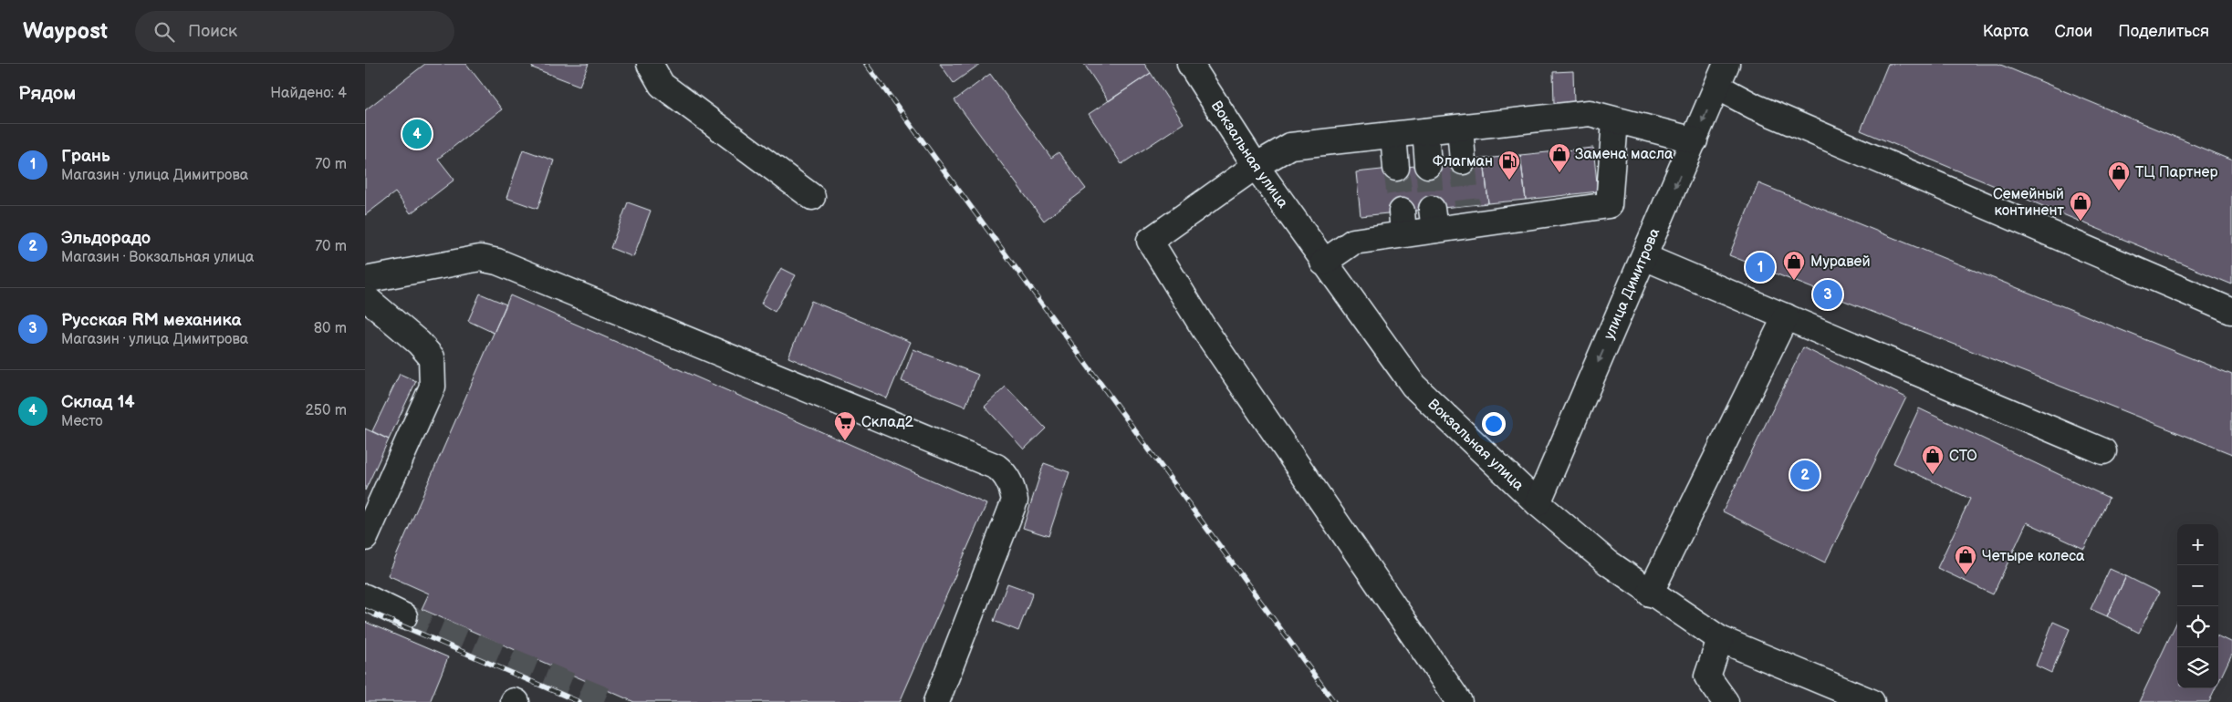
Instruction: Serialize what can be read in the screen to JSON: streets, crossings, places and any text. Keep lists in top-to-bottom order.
{
  "streets": {
    "street": ["Вокзальная улица", "улица Димитрова"]
  },
  "crossings": [
    ["Вокзальная улица", "улица Димитрова"]
  ],
  "places": {
    "shop": [
      "Замена масла",
      "ТЦ Партнер",
      "Семейный континент",
      "Муравей",
      "СТО",
      "Четыре колеса"
    ],
    "fuel station": ["Флагман"],
    "supermarket": ["Склад2"]
  },
  "page": {
    "header": "Waypost",
    "search": "Поиск",
    "nav": ["Карта", "Слои", "Поделиться"],
    "heading": ["Рядом", "Найдено: 4"],
    "pins": [
      "4",
      "1",
      "3",
      "2"
    ],
    "list": [
      {
        "mark": "1",
        "name": "Грань",
        "note": "Магазин · улица Димитрова",
        "value": "70 m"
      },
      {
        "mark": "2",
        "name": "Эльдорадо",
        "note": "Магазин · Вокзальная улица",
        "value": "70 m"
      },
      {
        "mark": "3",
        "name": "Русская RM механика",
        "note": "Магазин · улица Димитрова",
        "value": "80 m"
      },
      {
        "mark": "4",
        "name": "Склад 14",
        "note": "Место",
        "value": "250 m"
      }
    ],
    "map_buttons": ["+", "−"]
  }
}
